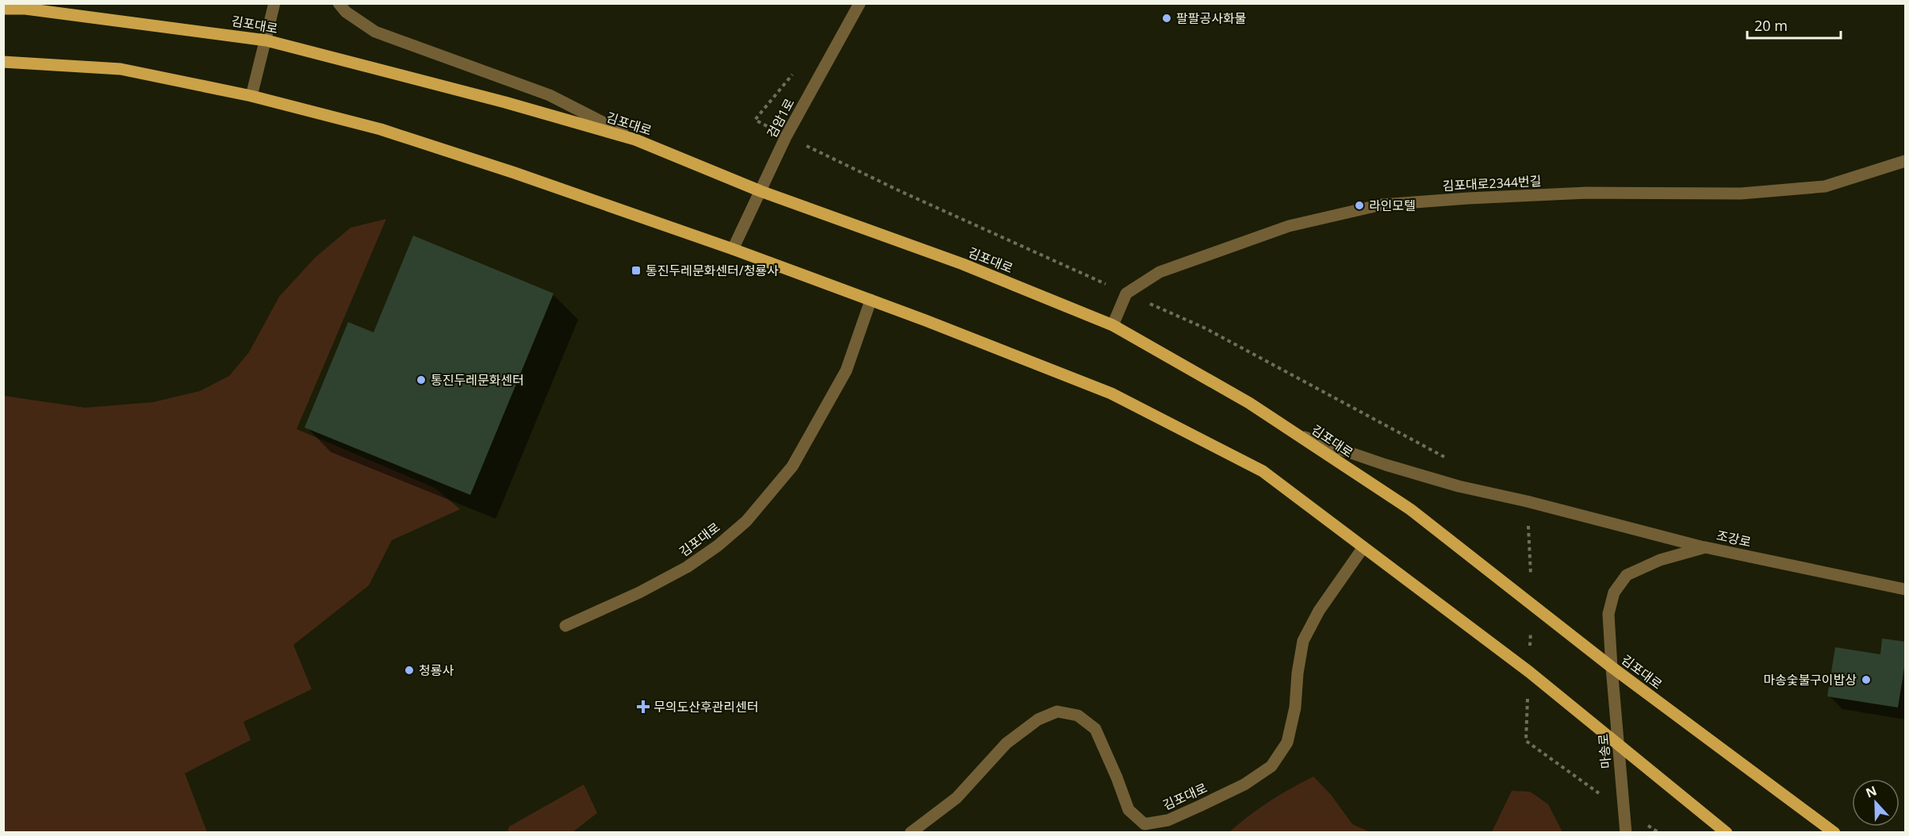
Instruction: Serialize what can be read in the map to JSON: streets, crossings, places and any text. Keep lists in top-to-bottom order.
{
  "streets": {
    "main road": ["김포대로"],
    "street": [
      "검암1로",
      "김포대로2344번길",
      "조강로",
      "마송로"
    ]
  },
  "crossings": [
    ["김포대로", "검암1로"],
    ["김포대로", "김포대로2344번길"],
    ["김포대로", "조강로"],
    ["김포대로", "마송로"],
    ["조강로", "마송로"]
  ],
  "places": {
    "other": [
      "팔팔공사화물",
      "라인모텔",
      "통진두레문화센터",
      "청룡사",
      "마송숯불구이밥상"
    ],
    "transit": ["통진두레문화센터/청룡사"],
    "health": ["무의도산후관리센터"]
  },
  "scale_bar": "20 m",
  "north": "top"
}
